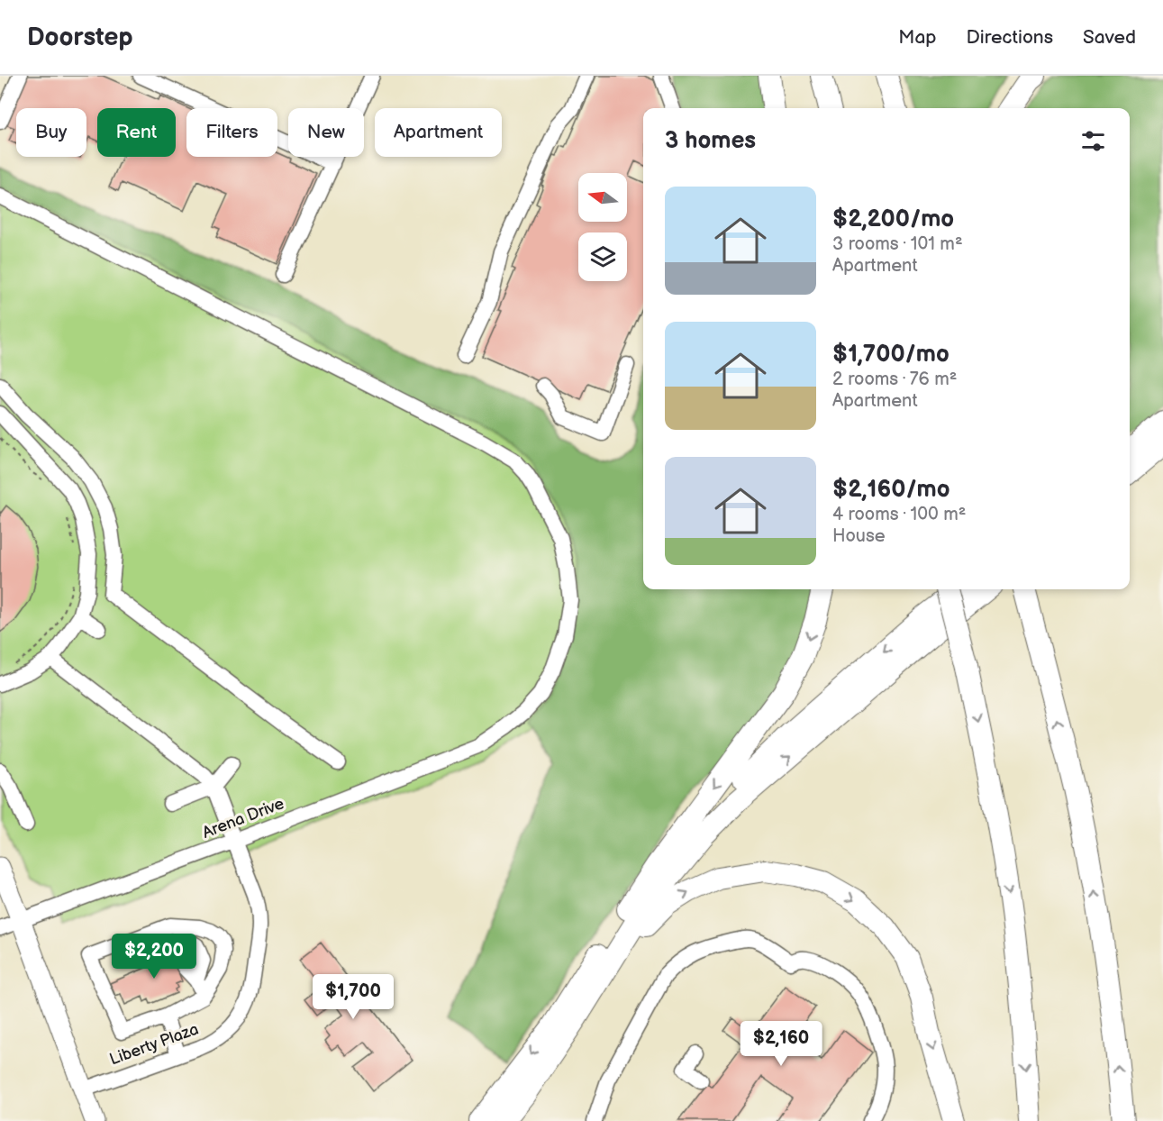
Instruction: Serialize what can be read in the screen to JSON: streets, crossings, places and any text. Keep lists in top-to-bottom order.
{
  "streets": {
    "lane": ["Arena Drive", "Liberty Plaza"]
  },
  "crossings": [
    ["Arena Drive", "Liberty Plaza"]
  ],
  "north": "left",
  "page": {
    "header": "Doorstep",
    "nav": ["Map", "Directions", "Saved"],
    "chip": [
      "Buy",
      "Rent",
      "Filters",
      "New",
      "Apartment"
    ],
    "heading": "3 homes",
    "list": [
      {
        "name": "$2,200/mo",
        "note": "3 rooms · 101 m² · Apartment"
      },
      {
        "name": "$1,700/mo",
        "note": "2 rooms · 76 m² · Apartment"
      },
      {
        "name": "$2,160/mo",
        "note": "4 rooms · 100 m² · House"
      }
    ],
    "price": ["$2,200", "$1,700", "$2,160"]
  }
}
